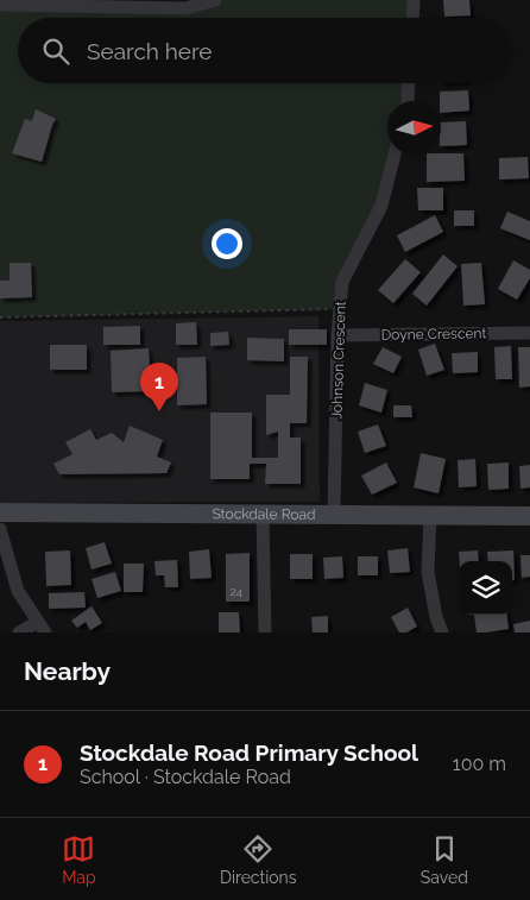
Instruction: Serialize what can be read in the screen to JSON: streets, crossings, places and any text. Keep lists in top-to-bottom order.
{
  "streets": {
    "street": ["Doyne Crescent", "Johnson Crescent", "Stockdale Road"]
  },
  "crossings": [
    ["Doyne Crescent", "Johnson Crescent"],
    ["Johnson Crescent", "Stockdale Road"]
  ],
  "house_numbers": ["24"],
  "north": "right",
  "page": {
    "search": "Search here",
    "pins": "1",
    "heading": "Nearby",
    "list": [
      {
        "mark": "1",
        "name": "Stockdale Road Primary School",
        "note": "School · Stockdale Road",
        "value": "100 m"
      }
    ],
    "nav": ["Map", "Directions", "Saved"]
  }
}
